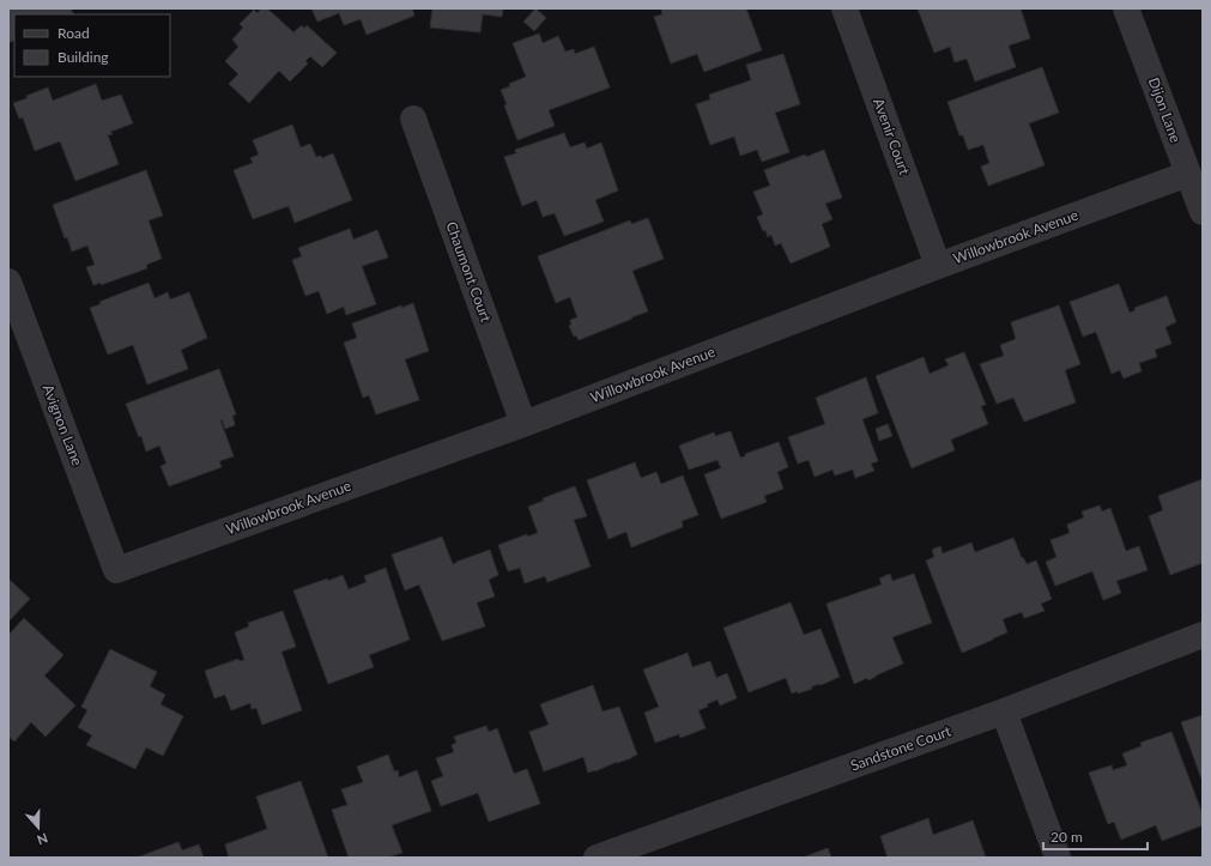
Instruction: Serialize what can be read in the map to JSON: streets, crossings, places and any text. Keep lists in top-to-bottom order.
{
  "streets": {
    "street": [
      "Dijon Lane",
      "Avenir Court",
      "Willowbrook Avenue",
      "Chaumont Court",
      "Avignon Lane",
      "Sandstone Court"
    ]
  },
  "crossings": [
    ["Dijon Lane", "Willowbrook Avenue"],
    ["Avenir Court", "Willowbrook Avenue"],
    ["Willowbrook Avenue", "Chaumont Court"],
    ["Willowbrook Avenue", "Avignon Lane"]
  ],
  "legend": ["Road", "Building"],
  "scale_bar": "20 m",
  "north": "bottom"
}
